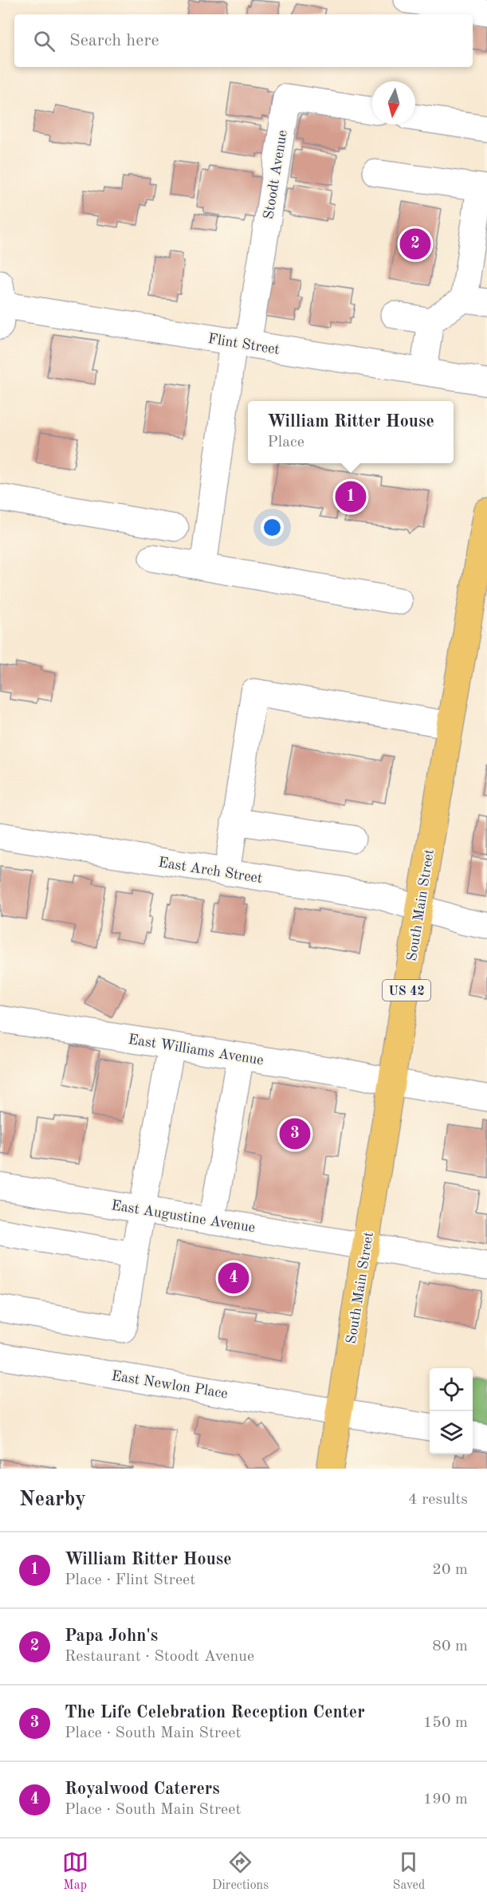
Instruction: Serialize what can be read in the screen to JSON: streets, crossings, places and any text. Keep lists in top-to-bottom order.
{
  "streets": {
    "highway": ["South Main Street", "US 42"],
    "street": [
      "Stoodt Avenue",
      "Flint Street",
      "East Arch Street",
      "East Williams Avenue",
      "East Augustine Avenue",
      "East Newlon Place"
    ]
  },
  "crossings": [
    ["Stoodt Avenue", "Flint Street"],
    ["East Arch Street", "South Main Street"],
    ["South Main Street", "East Williams Avenue"],
    ["South Main Street", "East Augustine Avenue"],
    ["South Main Street", "East Newlon Place"]
  ],
  "north": "bottom",
  "page": {
    "search": "Search here",
    "pins": [
      "2",
      "1",
      "3",
      "4"
    ],
    "popup": ["William Ritter House", "Place"],
    "heading": ["Nearby", "4 results"],
    "list": [
      {
        "mark": "1",
        "name": "William Ritter House",
        "note": "Place · Flint Street",
        "value": "20 m"
      },
      {
        "mark": "2",
        "name": "Papa John's",
        "note": "Restaurant · Stoodt Avenue",
        "value": "80 m"
      },
      {
        "mark": "3",
        "name": "The Life Celebration Reception Center",
        "note": "Place · South Main Street",
        "value": "150 m"
      },
      {
        "mark": "4",
        "name": "Royalwood Caterers",
        "note": "Place · South Main Street",
        "value": "190 m"
      }
    ],
    "nav": ["Map", "Directions", "Saved"]
  }
}
